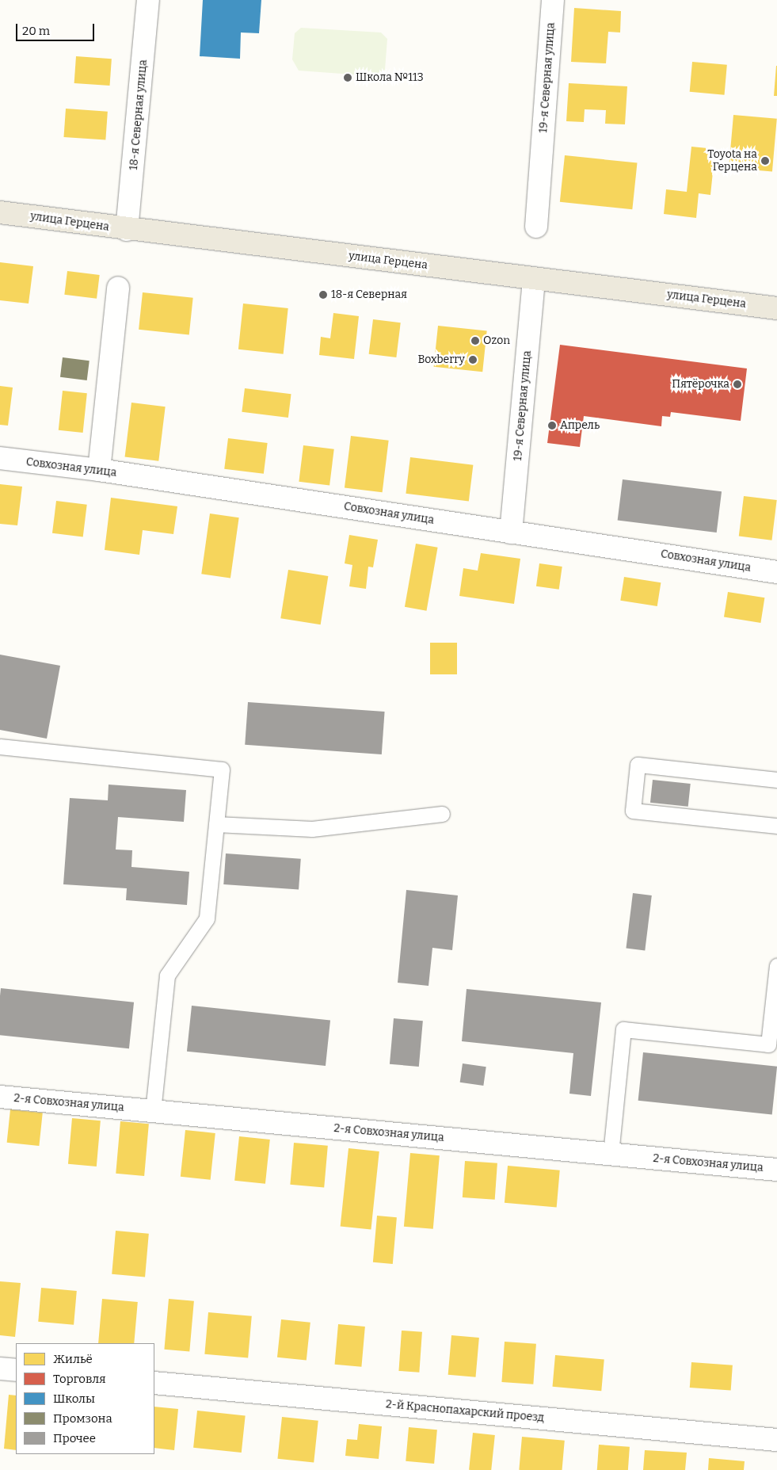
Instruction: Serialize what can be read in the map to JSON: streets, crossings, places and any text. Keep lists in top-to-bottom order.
{
  "streets": {
    "main road": ["улица Герцена"],
    "street": [
      "19-я Северная улица",
      "18-я Северная улица",
      "Совхозная улица",
      "2-я Совхозная улица",
      "2-й Краснопахарский проезд"
    ]
  },
  "crossings": [
    ["19-я Северная улица", "улица Герцена"],
    ["19-я Северная улица", "Совхозная улица"],
    ["18-я Северная улица", "улица Герцена"]
  ],
  "places": [
    "Школа №113",
    "Toyota на Герцена",
    "18-я Северная",
    "Ozon",
    "Boxberry",
    "Пятёрочка",
    "Апрель"
  ],
  "legend": [
    "Жильё",
    "Торговля",
    "Школы",
    "Промзона",
    "Прочее"
  ],
  "scale_bar": "20 m"
}
